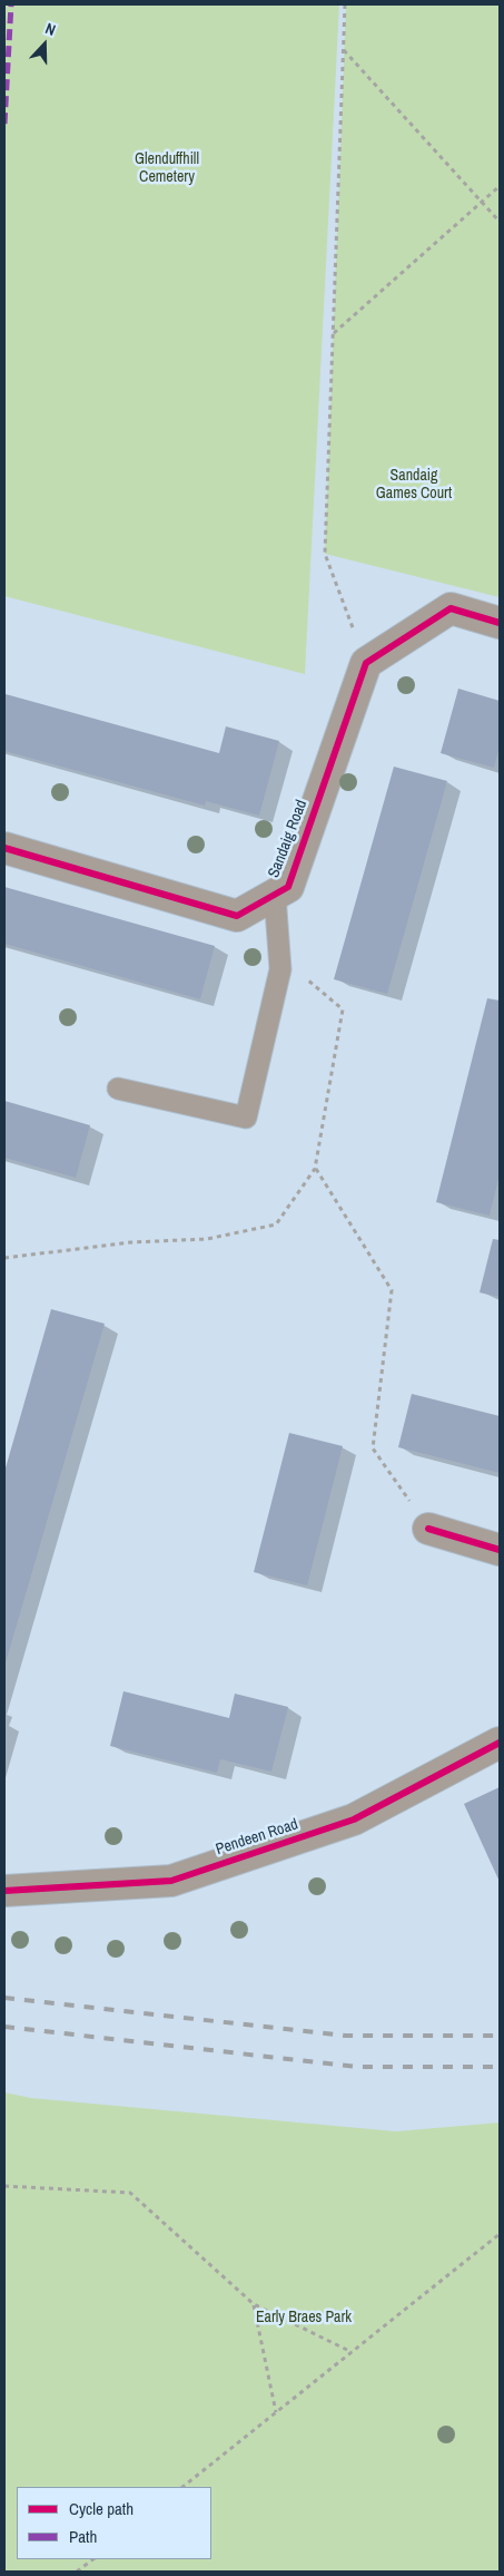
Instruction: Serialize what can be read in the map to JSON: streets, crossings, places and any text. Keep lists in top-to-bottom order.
{
  "streets": {
    "street": ["Sandaig Road", "Pendeen Road"]
  },
  "parks": ["Glenduffhill Cemetery", "Sandaig Games Court", "Early Braes Park"],
  "legend": ["Cycle path", "Path"],
  "north": "top"
}
